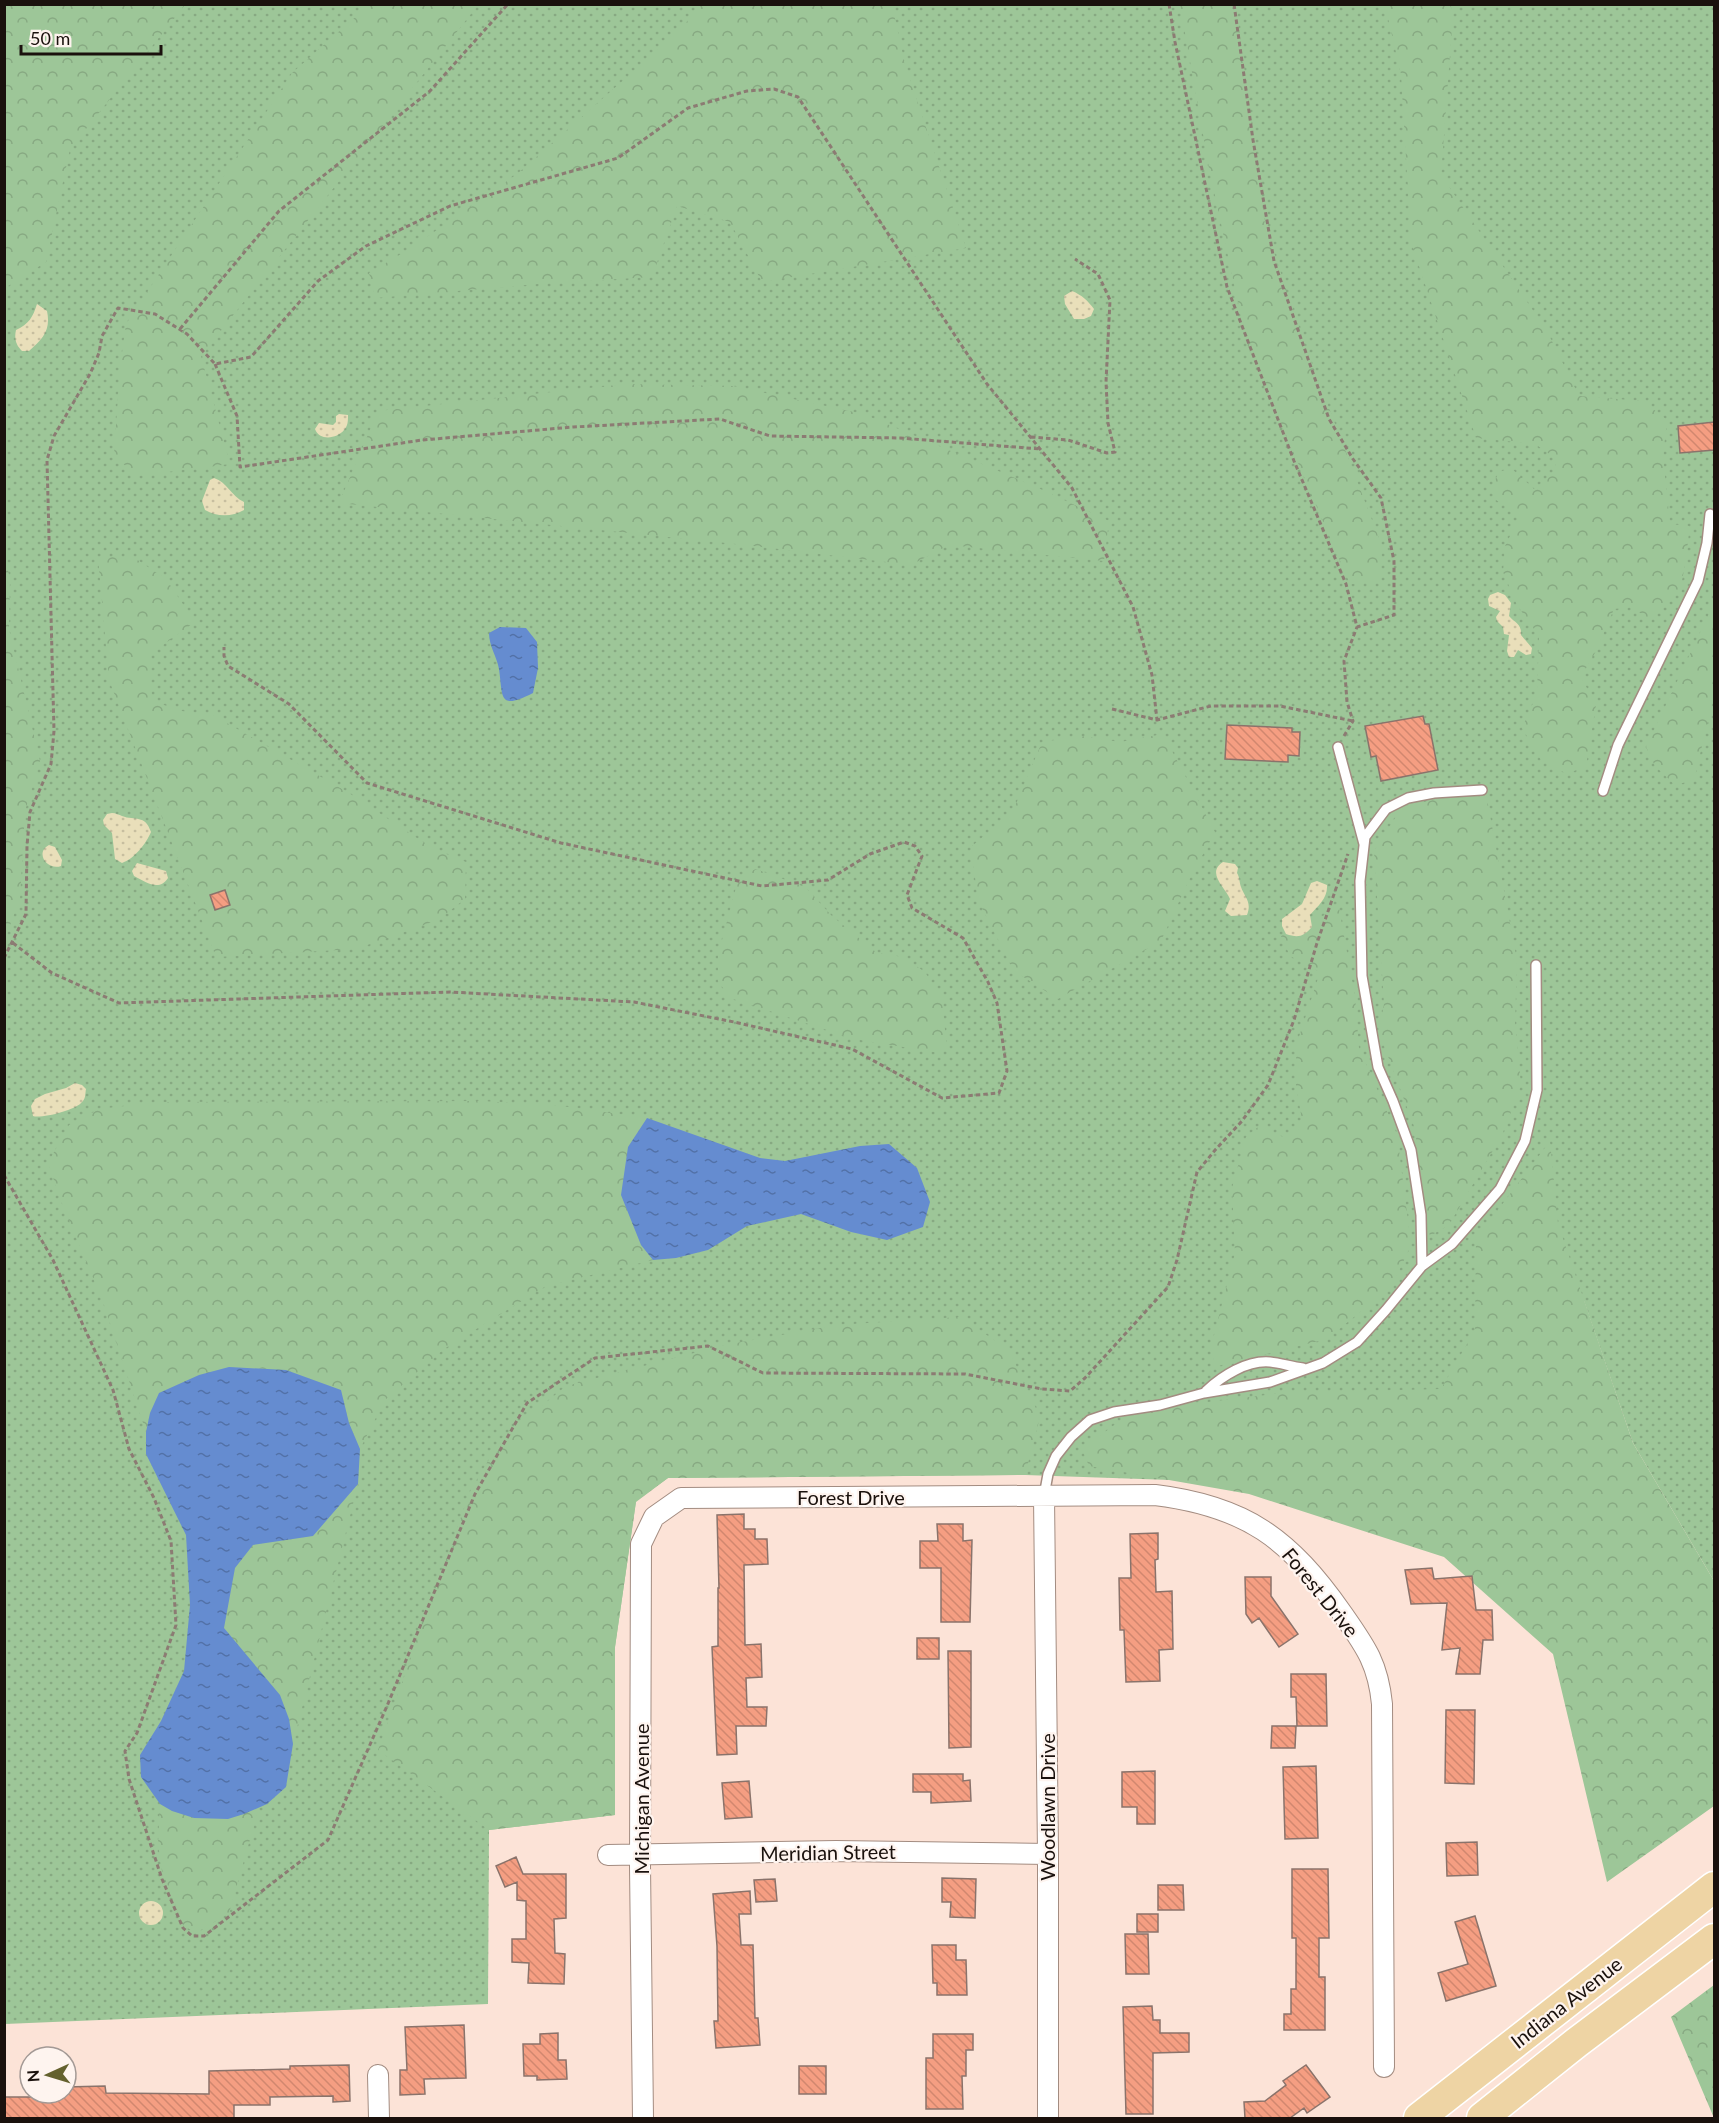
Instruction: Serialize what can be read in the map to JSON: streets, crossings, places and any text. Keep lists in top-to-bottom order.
{
  "streets": {
    "main road": ["Indiana Avenue"],
    "street": [
      "Forest Drive",
      "Michigan Avenue",
      "Woodlawn Drive",
      "Meridian Street"
    ]
  },
  "crossings": [
    ["Forest Drive", "Michigan Avenue"],
    ["Forest Drive", "Woodlawn Drive"],
    ["Michigan Avenue", "Meridian Street"],
    ["Woodlawn Drive", "Meridian Street"]
  ],
  "scale_bar": "50 m",
  "north": "left"
}
